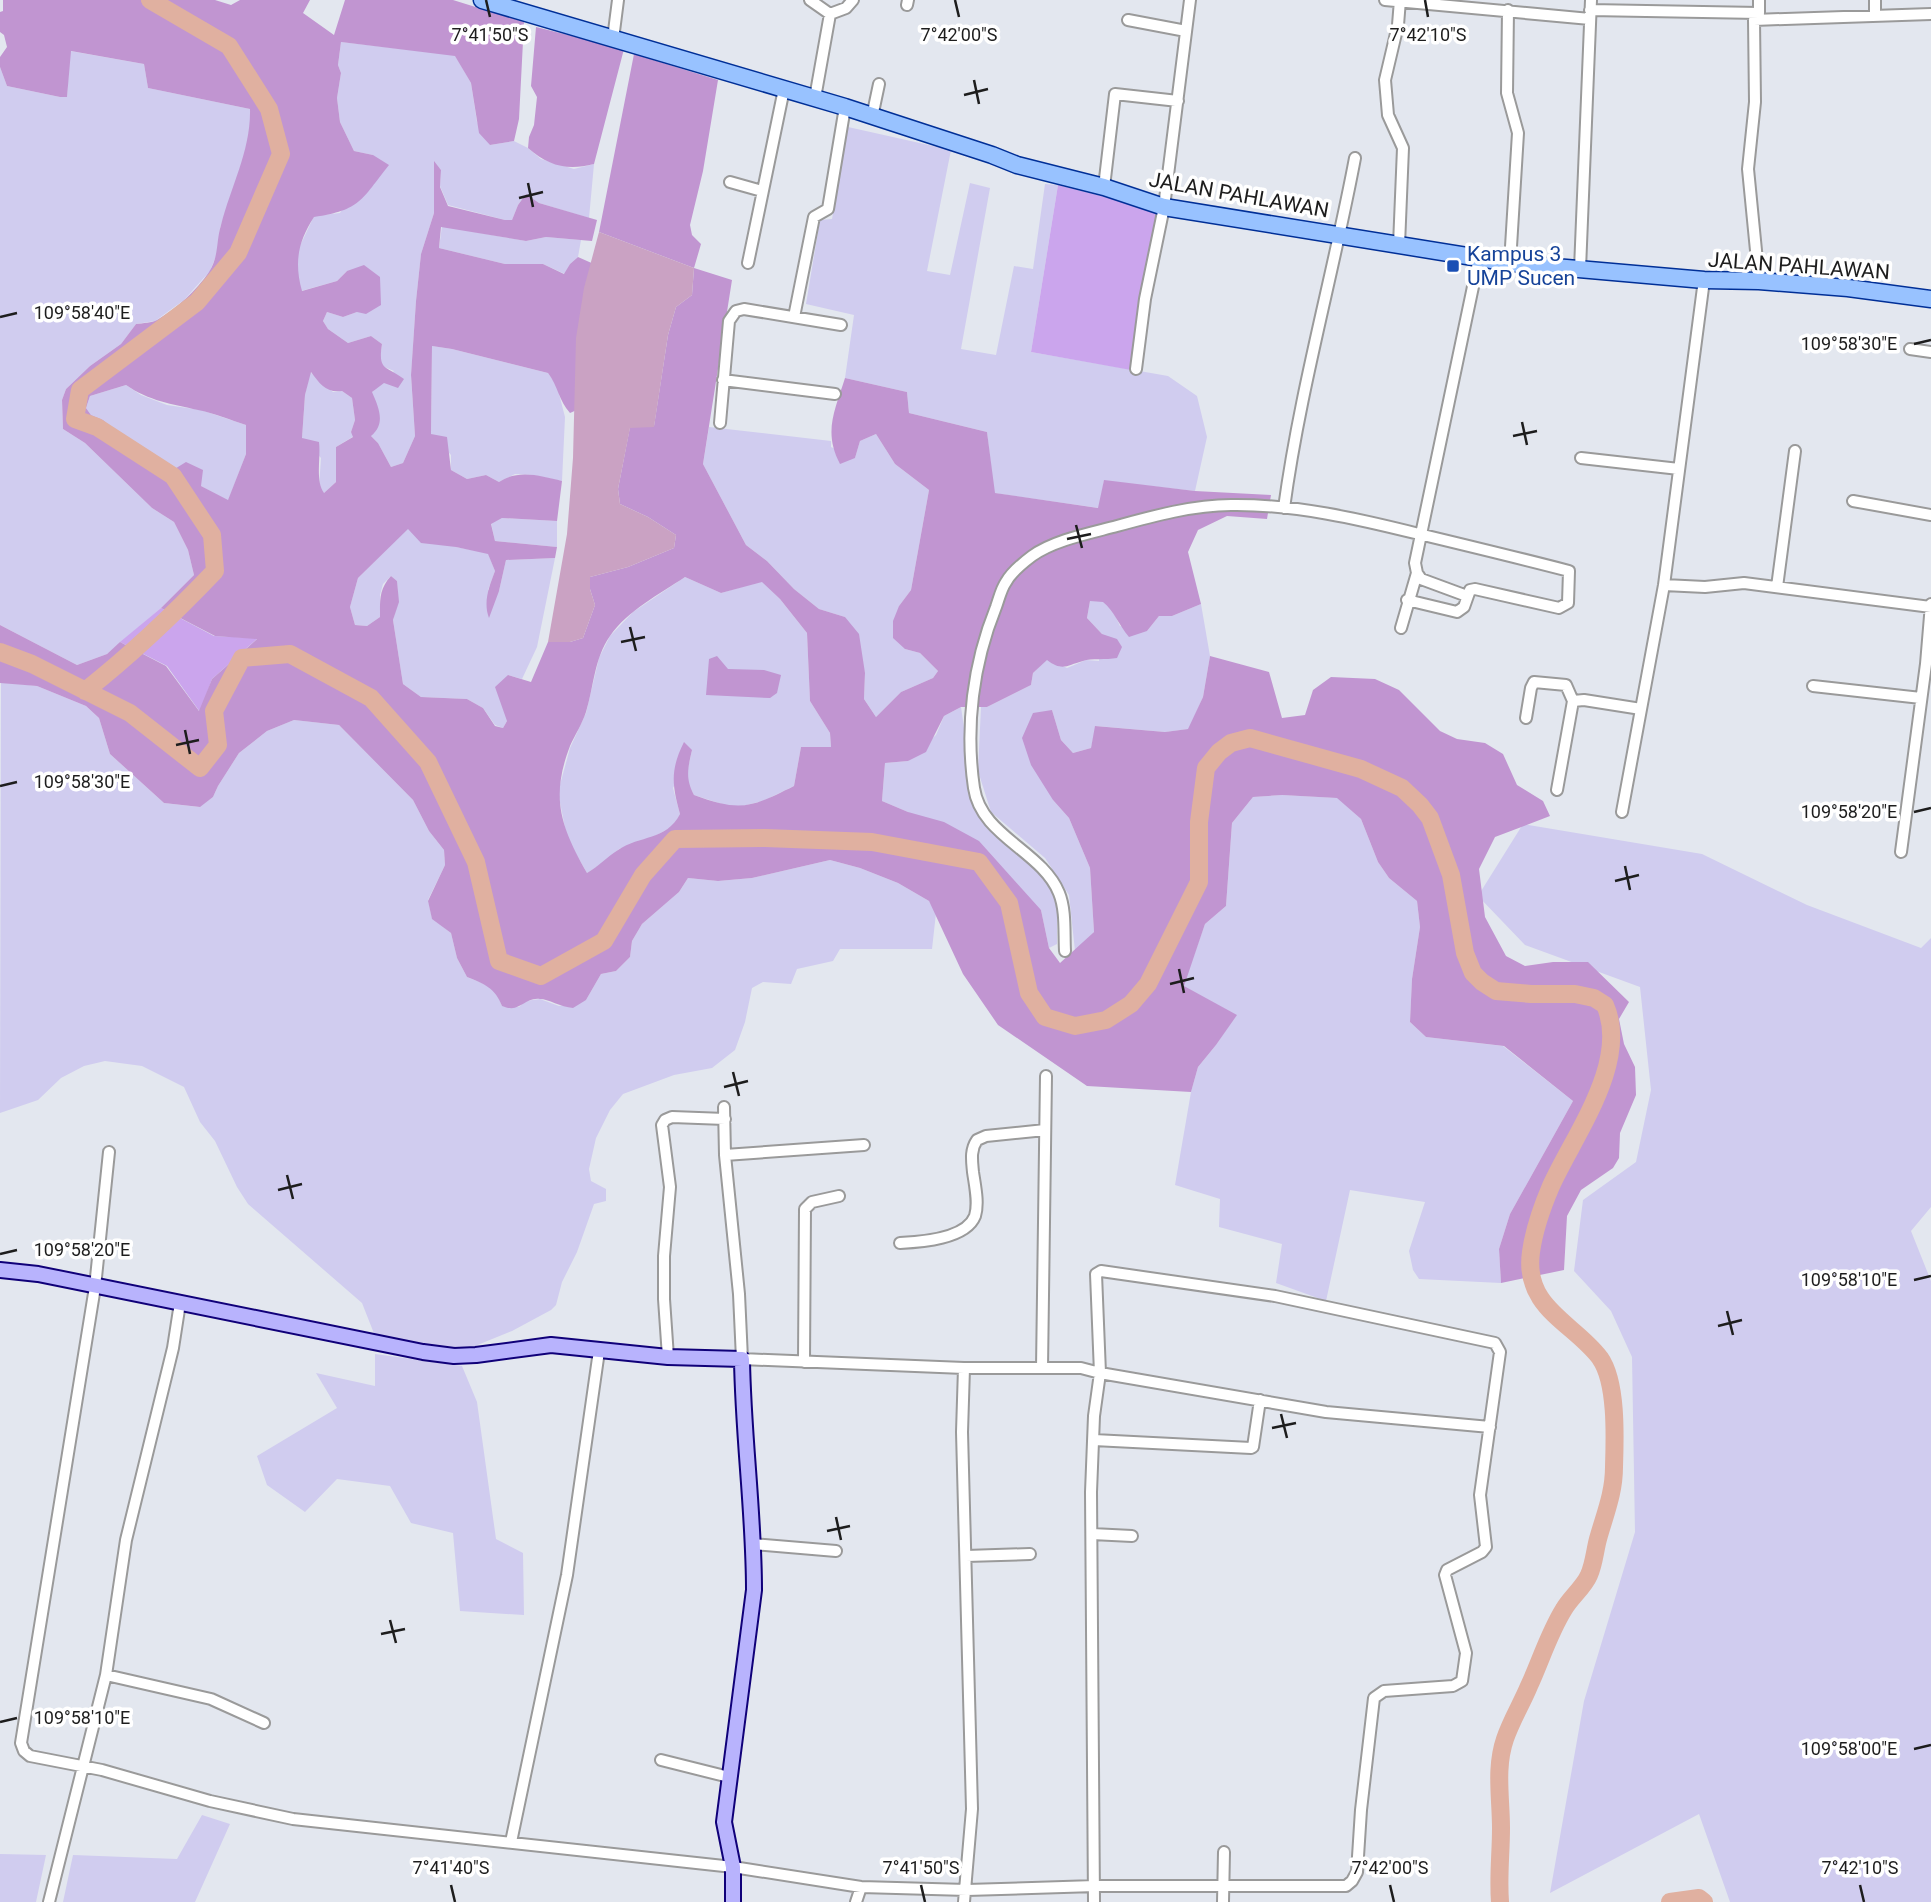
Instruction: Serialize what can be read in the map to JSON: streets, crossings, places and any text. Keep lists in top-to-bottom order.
{
  "streets": {
    "main road": ["JALAN PAHLAWAN"]
  },
  "places": {
    "transit": ["Kampus 3 UMP Sucen"]
  },
  "coordinates": [
    "7°41'50\"S",
    "7°42'00\"S",
    "7°42'10\"S",
    "109°58'40\"E",
    "109°58'30\"E",
    "109°58'20\"E",
    "109°58'10\"E",
    "109°58'00\"E",
    "7°41'40\"S"
  ]
}
